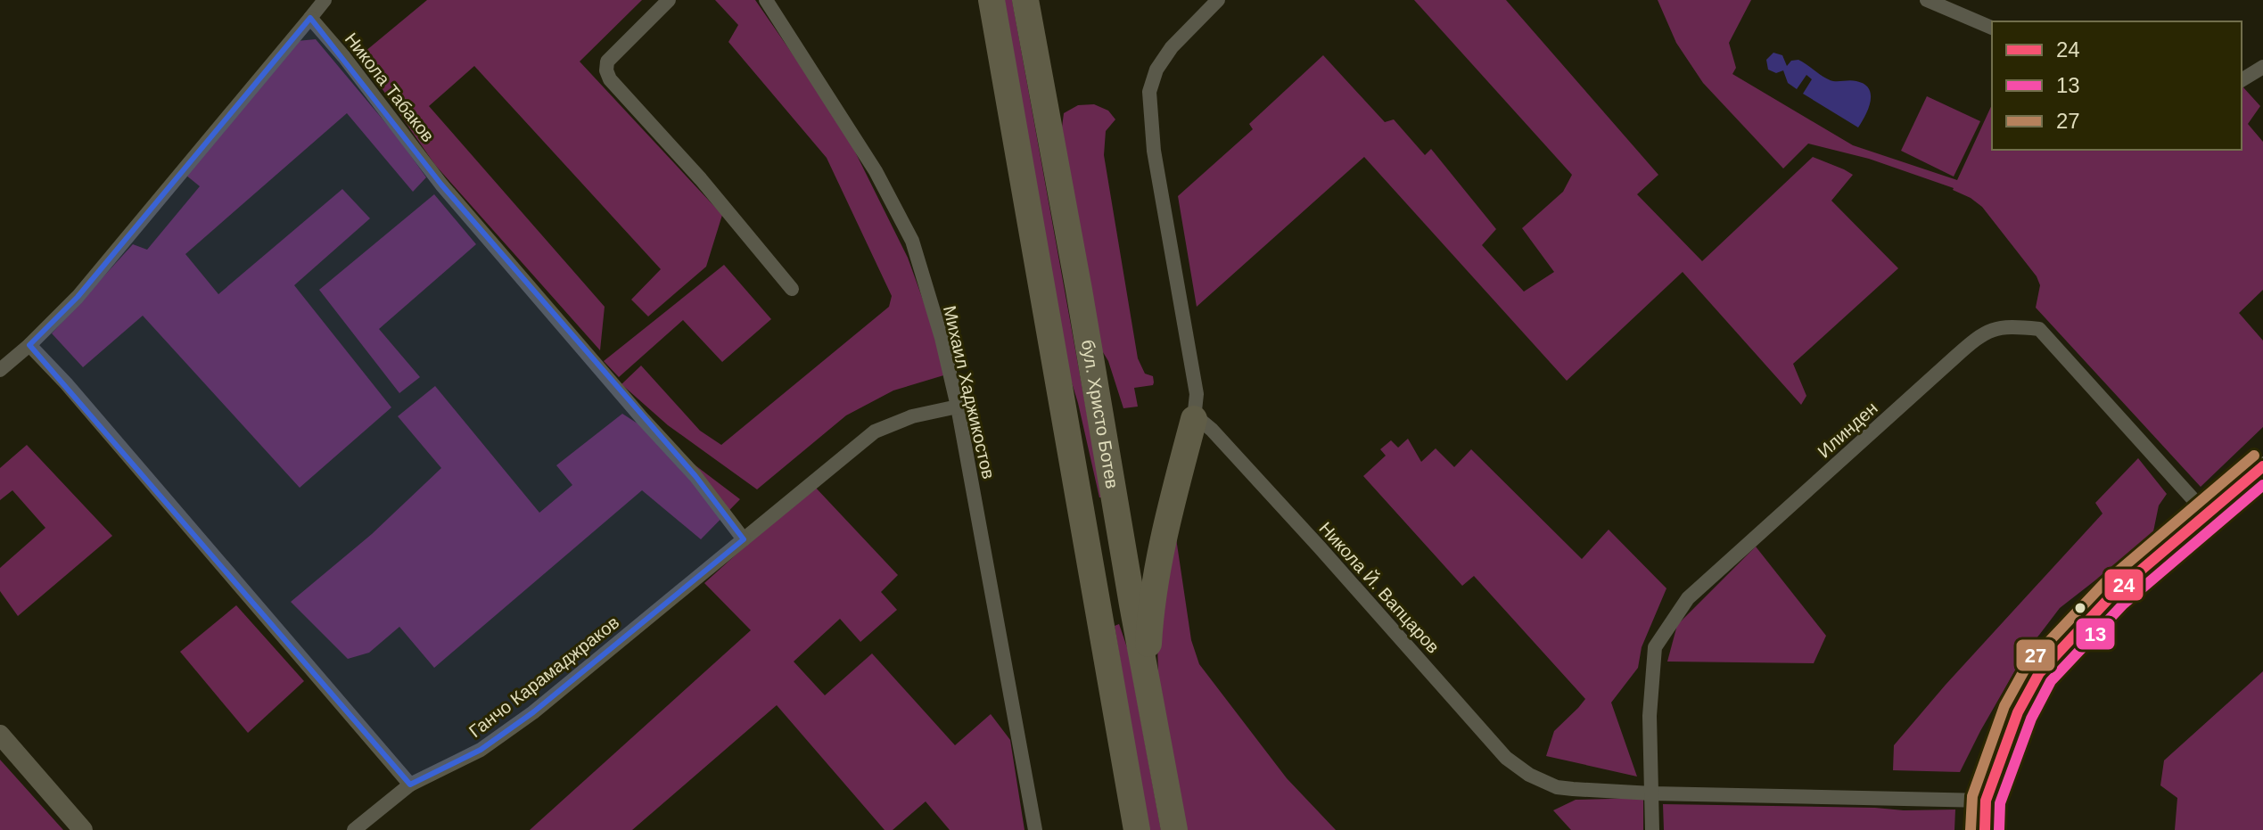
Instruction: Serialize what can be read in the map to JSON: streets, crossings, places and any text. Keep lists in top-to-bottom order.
{
  "streets": {
    "highway": ["бул. Христо Ботев"],
    "street": [
      "Никола Табаков",
      "Михаил Хаджикостов",
      "Илинден",
      "Никола Й. Вапцаров",
      "Ганчо Карамаджраков"
    ]
  },
  "crossings": [
    ["Никола Табаков", "Ганчо Карамаджраков"],
    ["Михаил Хаджикостов", "Ганчо Карамаджраков"],
    ["Илинден", "Никола Й. Вапцаров"]
  ],
  "lines": ["transit line 27", "transit line 24", "transit line 13"],
  "legend": ["24", "13", "27"]
}
